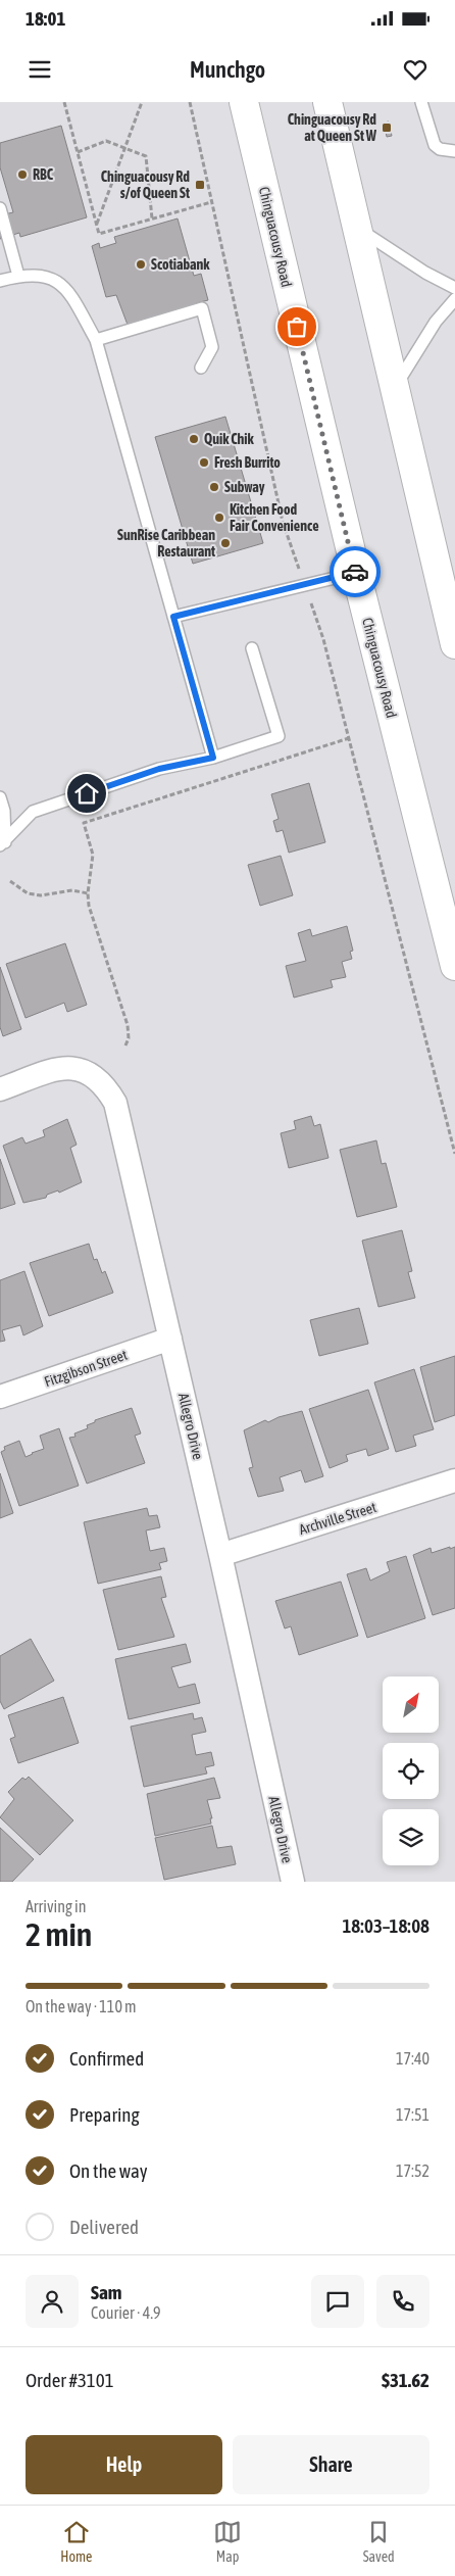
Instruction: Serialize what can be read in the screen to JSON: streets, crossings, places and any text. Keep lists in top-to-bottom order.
{
  "streets": {
    "main road": ["Chinguacousy Road"],
    "street": ["Fitzgibson Street", "Allegro Drive", "Archville Street"]
  },
  "crossings": [
    ["Fitzgibson Street", "Allegro Drive"],
    ["Allegro Drive", "Archville Street"]
  ],
  "places": {
    "transit": ["Chinguacousy Rd at Queen St W", "Chinguacousy Rd s/of Queen St"],
    "other": [
      "RBC",
      "Scotiabank",
      "Quik Chik",
      "Fresh Burrito",
      "Subway",
      "Kitchen Food Fair Convenience",
      "SunRise Caribbean Restaurant"
    ]
  },
  "north": "top right",
  "page": {
    "status": "18:01",
    "header": "Munchgo",
    "heading": ["2 min", "Arriving in", "18:03–18:08"],
    "panel": [
      "Sam",
      "Courier · 4.9",
      "Order #3101",
      "$31.62"
    ],
    "bar": "On the way · 110 m",
    "list": [
      ["Confirmed", "17:40"],
      ["Preparing", "17:51"],
      ["On the way", "17:52"],
      "Delivered"
    ],
    "buttons": ["Help", "Share"],
    "tabs": ["Home", "Map", "Saved"]
  }
}
